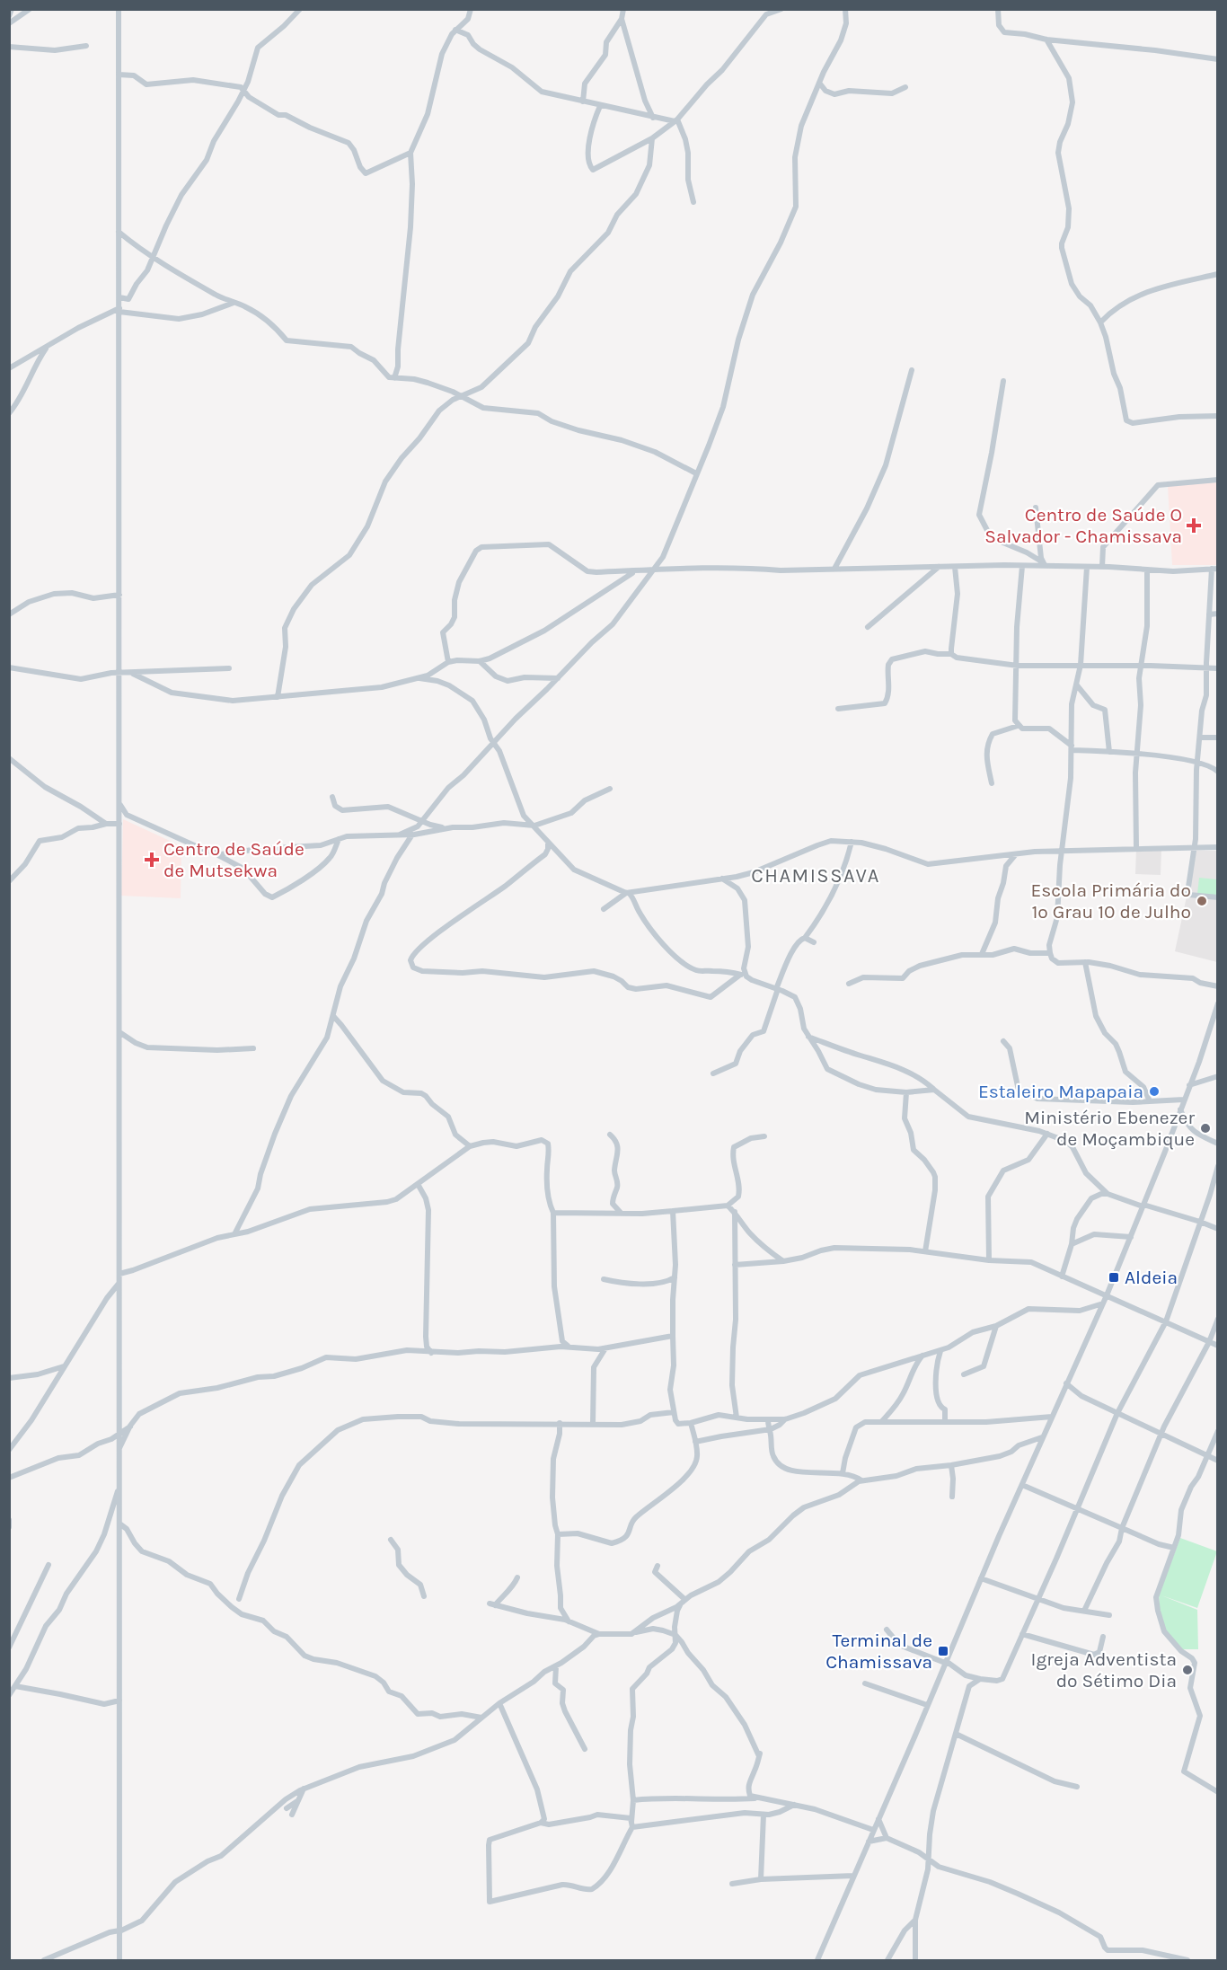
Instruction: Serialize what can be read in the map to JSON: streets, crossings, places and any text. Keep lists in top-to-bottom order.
{
  "districts": ["CHAMISSAVA"],
  "places": {
    "health": ["Centro de Saúde O Salvador - Chamissava", "Centro de Saúde de Mutsekwa"],
    "other": [
      "Escola Primária do 1o Grau 10 de Julho",
      "Estaleiro Mapapaia",
      "Ministério Ebenezer de Moçambique",
      "Igreja Adventista do Sétimo Dia"
    ],
    "transit": ["Aldeia", "Terminal de Chamissava"]
  }
}
